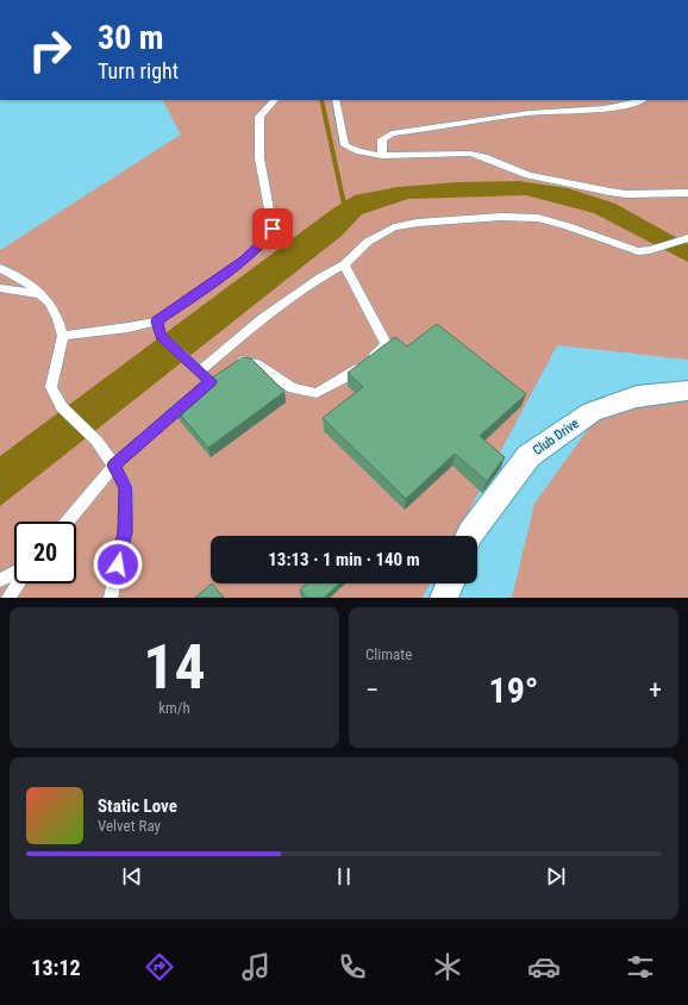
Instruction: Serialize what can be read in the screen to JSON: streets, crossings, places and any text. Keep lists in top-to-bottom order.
{
  "streets": {
    "street": ["Club Drive"]
  },
  "page": {
    "turn": ["30 m", "Turn right"],
    "limit": "20",
    "trip": "13:13 · 1 min · 140 m",
    "tile": [
      ["14", "km/h"],
      "Climate"
    ],
    "heat": ["−", "19°", "+"],
    "song": ["Static Love", "Velvet Ray"],
    "tabs": "13:12"
  }
}
